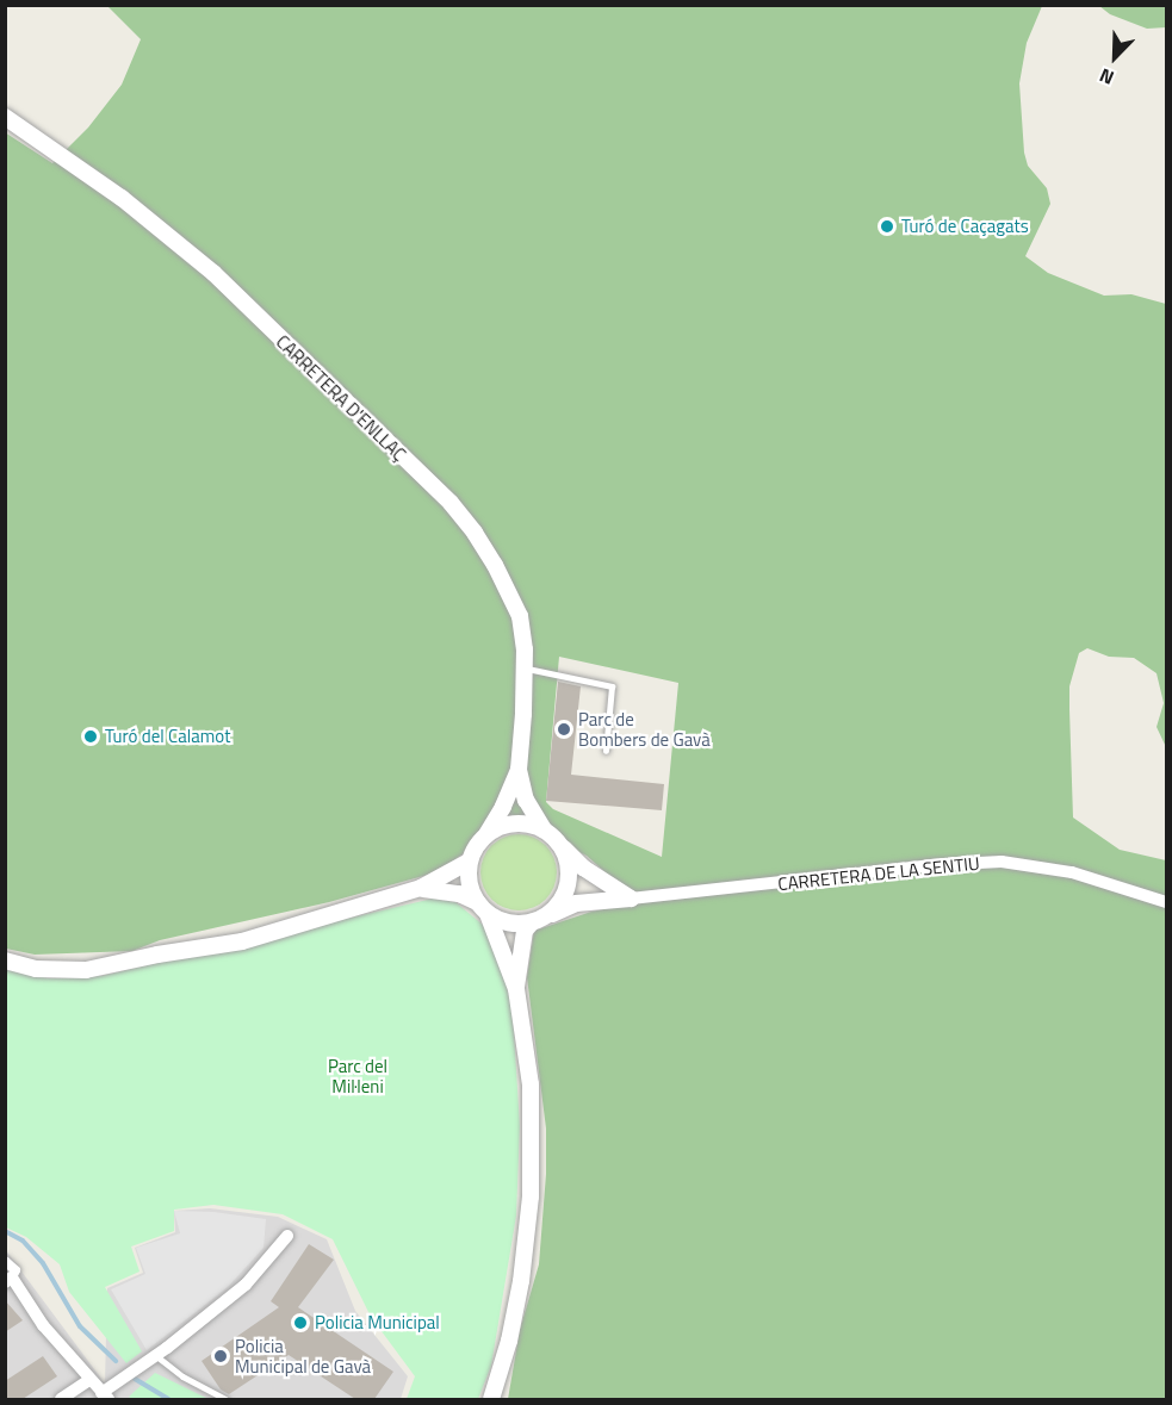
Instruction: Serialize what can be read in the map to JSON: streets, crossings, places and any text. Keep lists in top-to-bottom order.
{
  "streets": {
    "street": ["CARRETERA D'ENLLAÇ", "CARRETERA DE LA SENTIU"]
  },
  "crossings": [
    ["CARRETERA D'ENLLAÇ", "CARRETERA DE LA SENTIU"]
  ],
  "parks": ["Parc del Mil·leni"],
  "places": [
    "Turó de Caçagats",
    "Parc de Bombers de Gavà",
    "Turó del Calamot",
    "Policia Municipal",
    "Policia Municipal de Gavà"
  ],
  "north": "bottom left"
}
